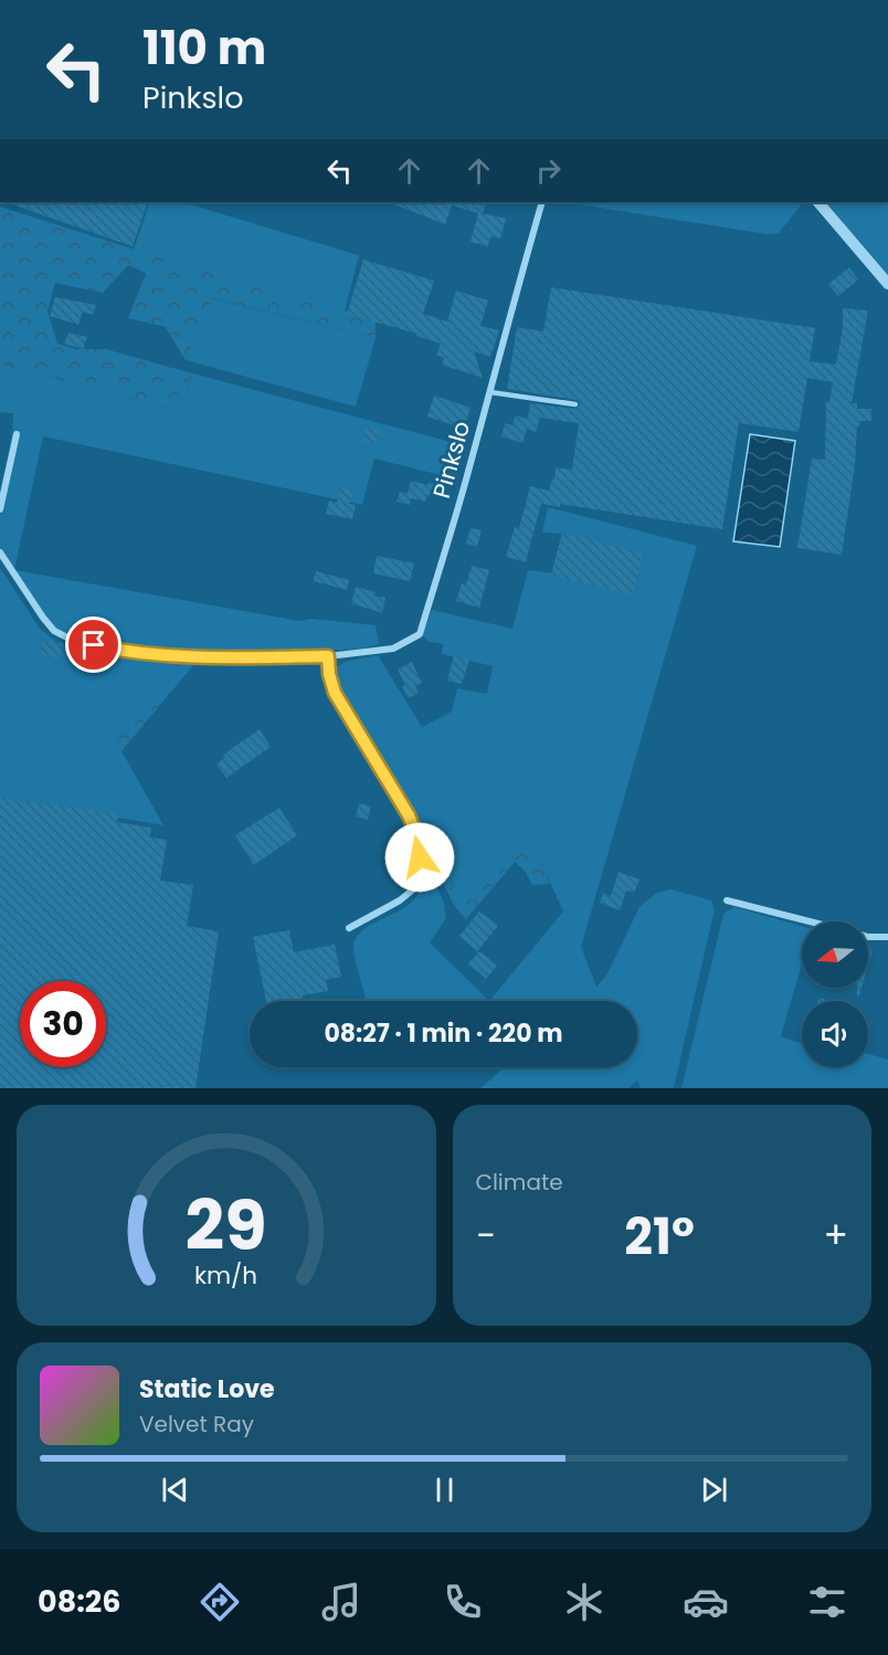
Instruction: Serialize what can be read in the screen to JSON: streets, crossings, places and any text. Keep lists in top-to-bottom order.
{
  "streets": {
    "street": ["Pinkslo"]
  },
  "north": "left",
  "page": {
    "turn": ["110 m", "Pinkslo"],
    "limit": "30",
    "trip": "08:27 · 1 min · 220 m",
    "tile": "Climate",
    "heat": ["−", "21°", "+"],
    "song": ["Static Love", "Velvet Ray"],
    "tabs": "08:26",
    "gauge": ["29", "km/h"]
  }
}
